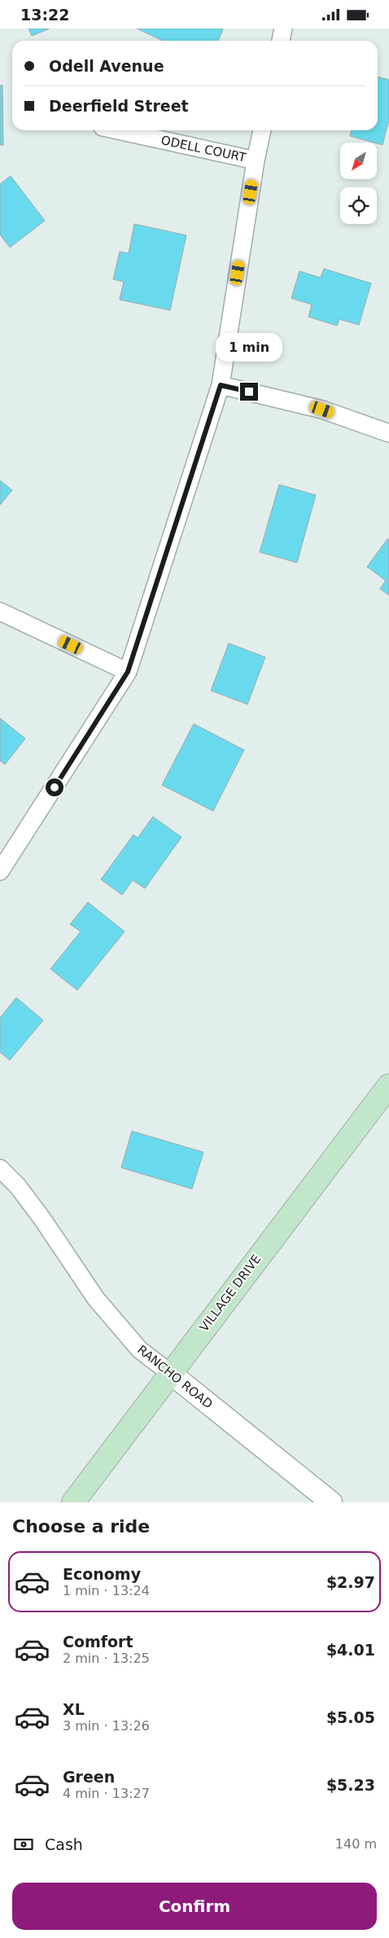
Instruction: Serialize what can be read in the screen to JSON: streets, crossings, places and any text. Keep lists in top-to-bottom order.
{
  "streets": {
    "main road": ["VILLAGE DRIVE"],
    "street": ["ODELL COURT", "RANCHO ROAD"]
  },
  "crossings": [
    ["VILLAGE DRIVE", "RANCHO ROAD"]
  ],
  "north": "bottom left",
  "page": {
    "status": "13:22",
    "banner": ["Odell Avenue", "Deerfield Street"],
    "bubble": "1 min",
    "heading": "Choose a ride",
    "list": [
      {
        "name": "Economy",
        "note": "1 min · 13:24",
        "value": "$2.97"
      },
      {
        "name": "Comfort",
        "note": "2 min · 13:25",
        "value": "$4.01"
      },
      {
        "name": "XL",
        "note": "3 min · 13:26",
        "value": "$5.05"
      },
      {
        "name": "Green",
        "note": "4 min · 13:27",
        "value": "$5.23"
      }
    ],
    "pay": ["Cash", "140 m"],
    "buttons": "Confirm"
  }
}
